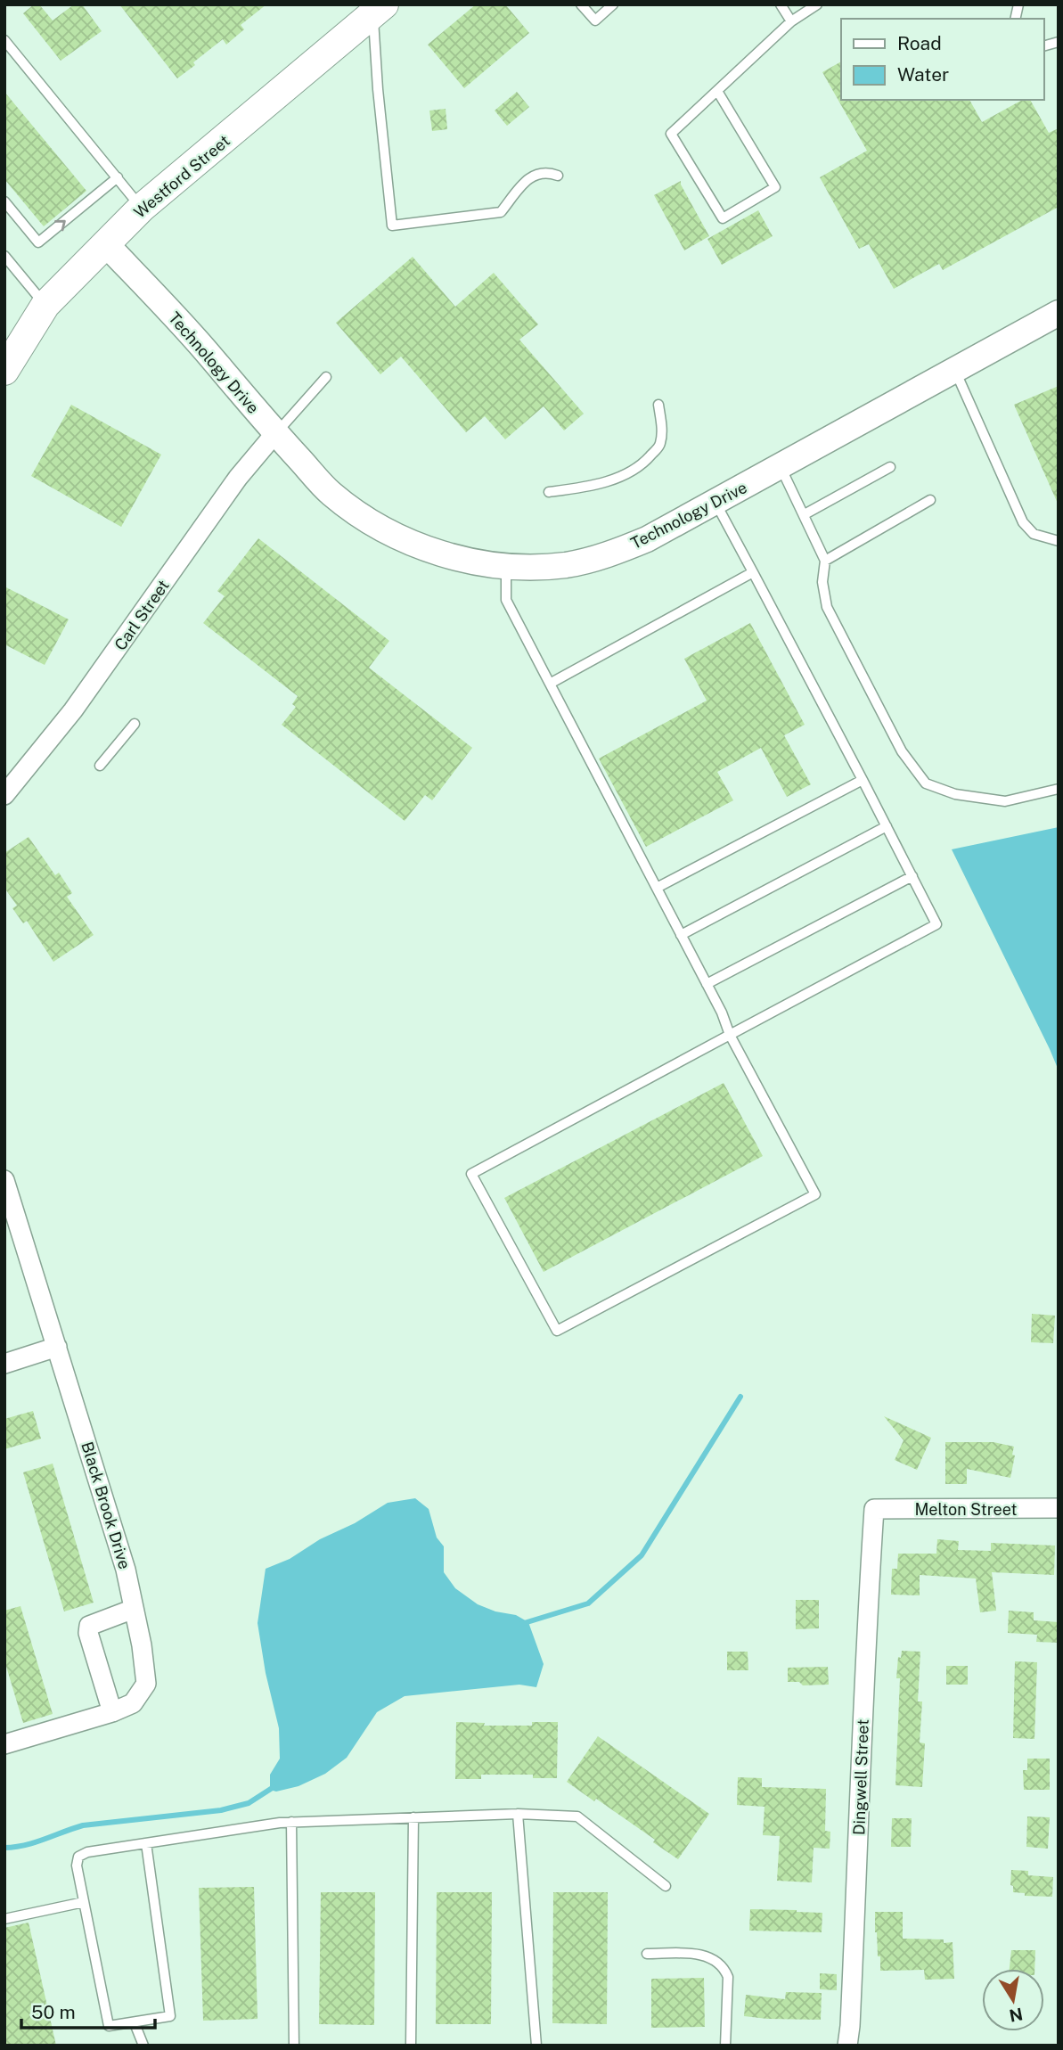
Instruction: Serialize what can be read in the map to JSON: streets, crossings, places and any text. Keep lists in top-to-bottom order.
{
  "streets": {
    "main road": ["Westford Street"],
    "street": [
      "Technology Drive",
      "Carl Street",
      "Black Brook Drive",
      "Melton Street",
      "Dingwell Street"
    ]
  },
  "crossings": [
    ["Westford Street", "Technology Drive"],
    ["Technology Drive", "Carl Street"],
    ["Melton Street", "Dingwell Street"]
  ],
  "legend": ["Road", "Water"],
  "scale_bar": "50 m",
  "north": "bottom"
}
